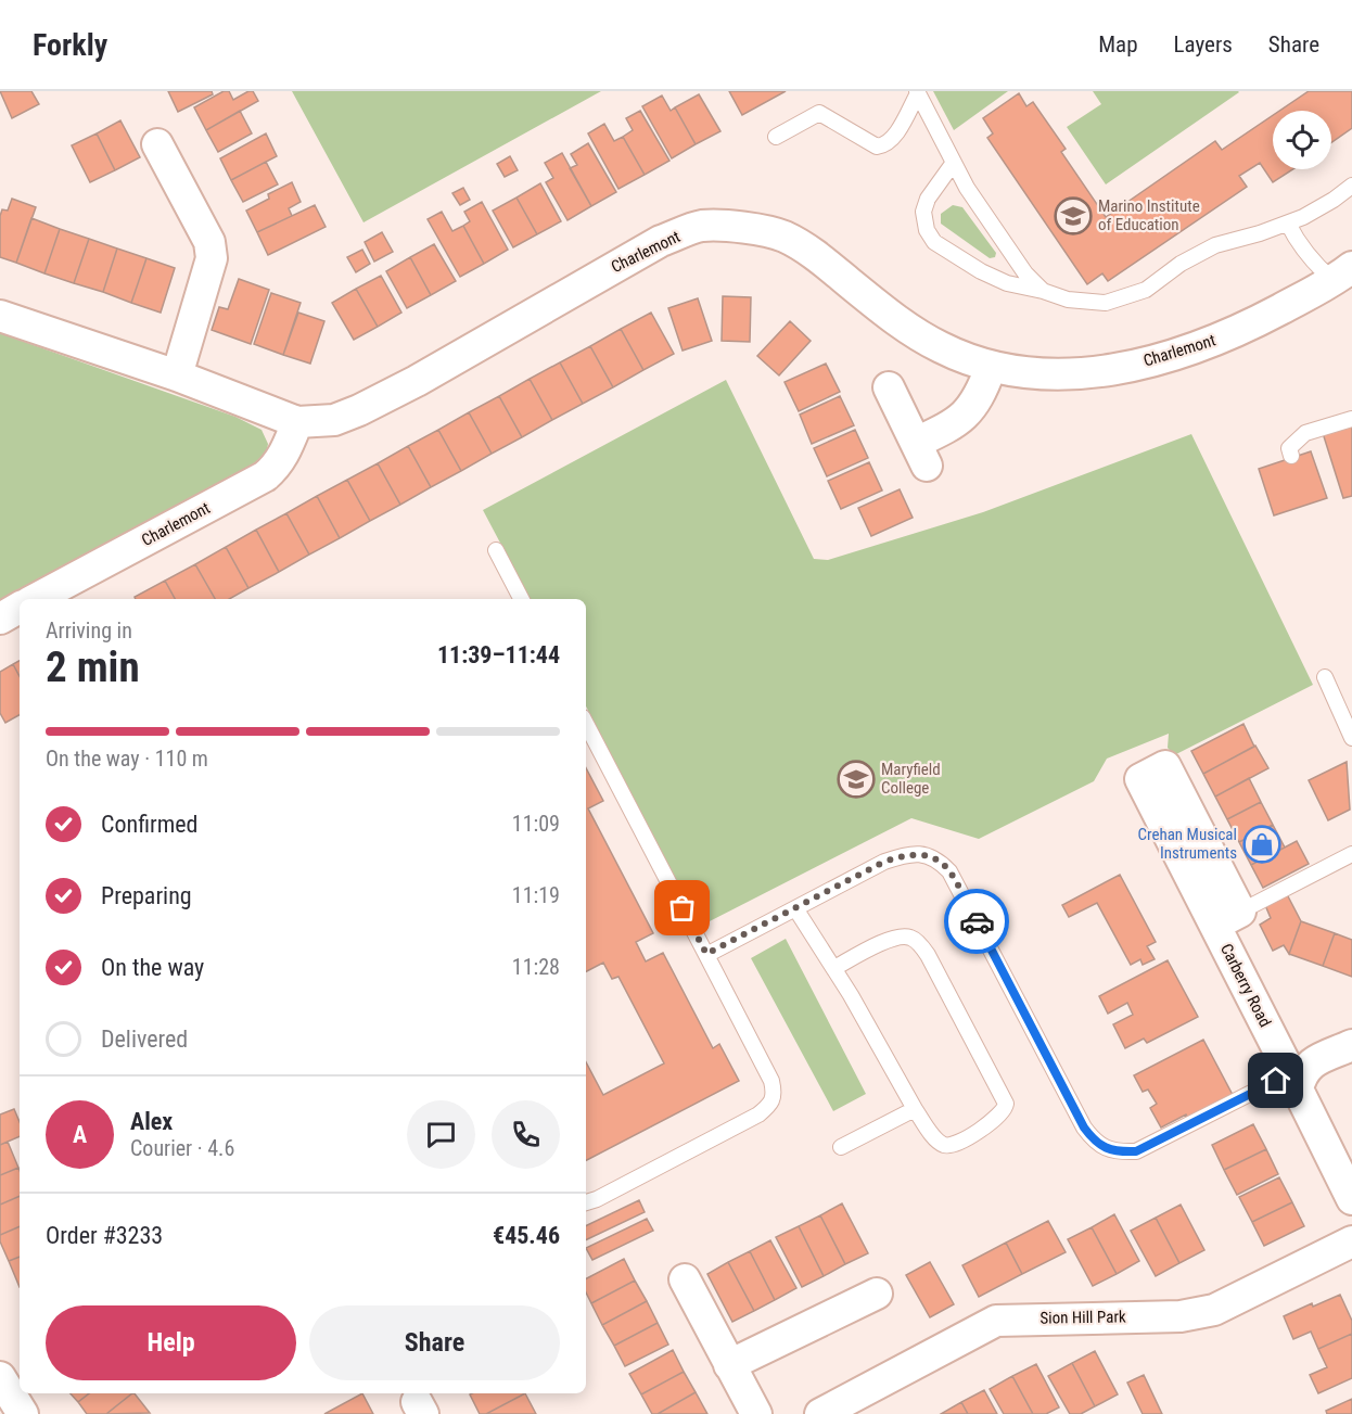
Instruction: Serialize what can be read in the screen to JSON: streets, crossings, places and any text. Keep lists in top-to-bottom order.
{
  "streets": {
    "street": ["Charlemont", "Carberry Road", "Sion Hill Park"]
  },
  "places": {
    "school or university": ["Marino Institute of Education", "Maryfield College"],
    "shop": ["Crehan Musical Instruments"]
  },
  "page": {
    "header": "Forkly",
    "nav": ["Map", "Layers", "Share"],
    "heading": ["2 min", "Arriving in", "11:39–11:44"],
    "panel": [
      "Alex",
      "Courier · 4.6",
      "Order #3233",
      "€45.46"
    ],
    "bar": "On the way · 110 m",
    "list": [
      ["Confirmed", "11:09"],
      ["Preparing", "11:19"],
      ["On the way", "11:28"],
      "Delivered"
    ],
    "round": "A",
    "buttons": ["Help", "Share"]
  }
}
